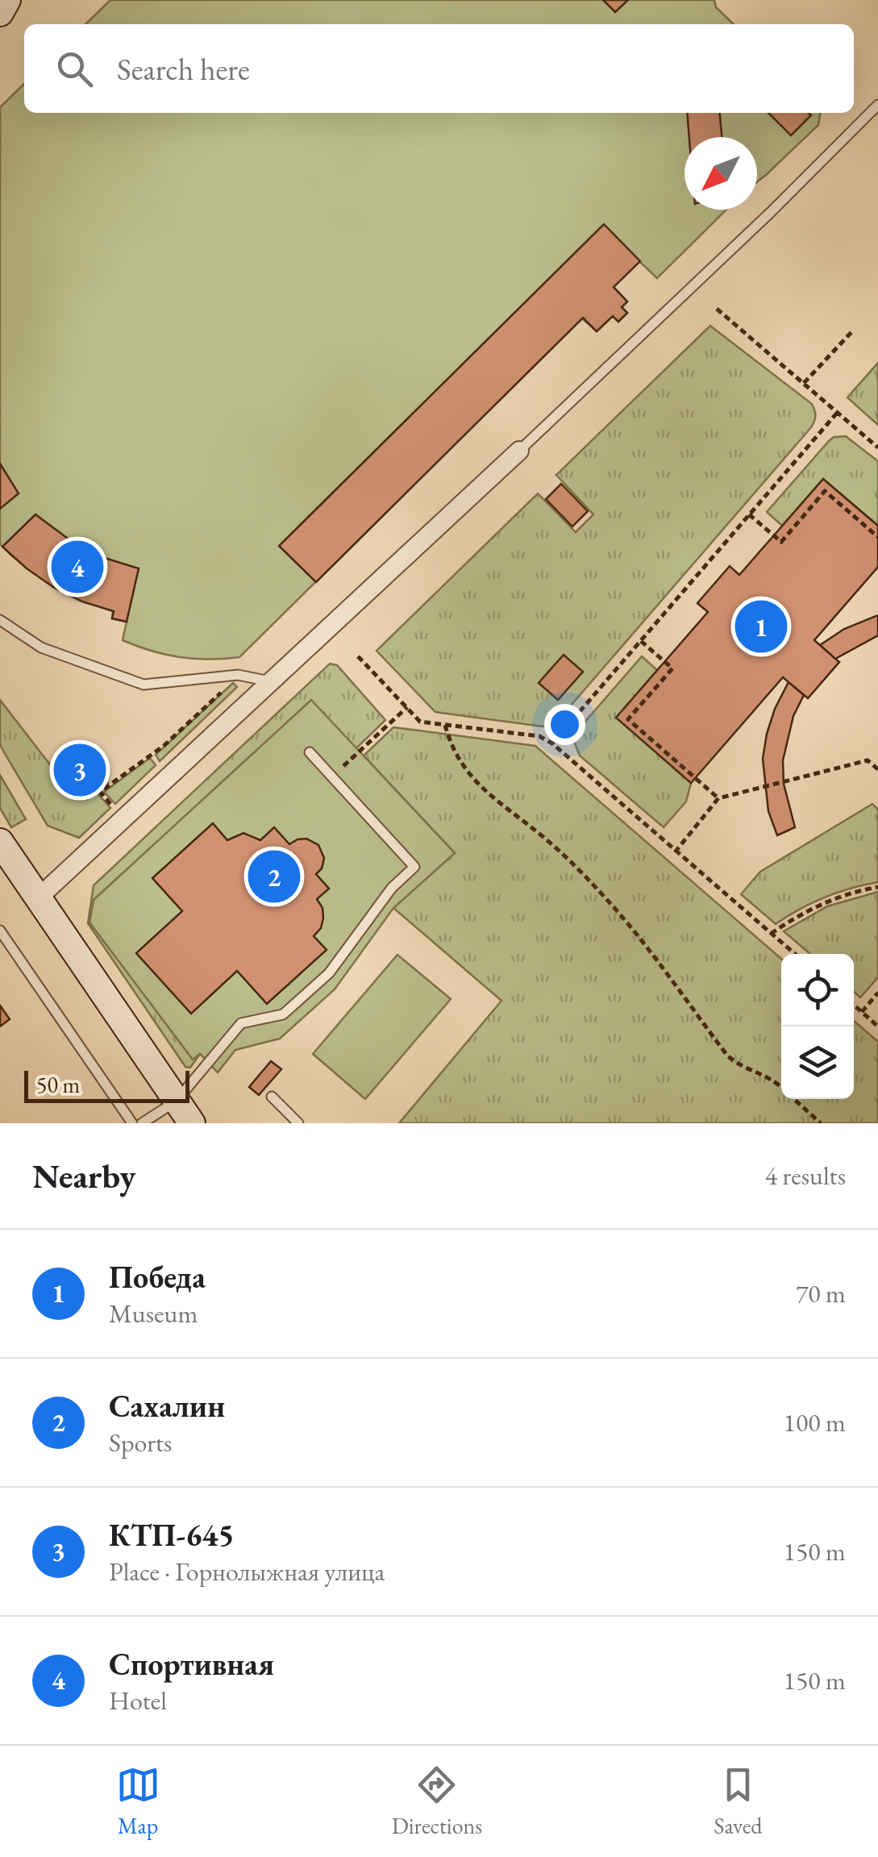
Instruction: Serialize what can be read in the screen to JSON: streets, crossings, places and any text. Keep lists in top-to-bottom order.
{
  "scale_bar": "50 m",
  "north": "bottom left",
  "page": {
    "search": "Search here",
    "pins": [
      "4",
      "1",
      "3",
      "2"
    ],
    "scale": "50 m",
    "heading": ["Nearby", "4 results"],
    "list": [
      {
        "mark": "1",
        "name": "Победа",
        "note": "Museum",
        "value": "70 m"
      },
      {
        "mark": "2",
        "name": "Сахалин",
        "note": "Sports",
        "value": "100 m"
      },
      {
        "mark": "3",
        "name": "КТП-645",
        "note": "Place · Горнолыжная улица",
        "value": "150 m"
      },
      {
        "mark": "4",
        "name": "Спортивная",
        "note": "Hotel",
        "value": "150 m"
      }
    ],
    "nav": ["Map", "Directions", "Saved"]
  }
}
